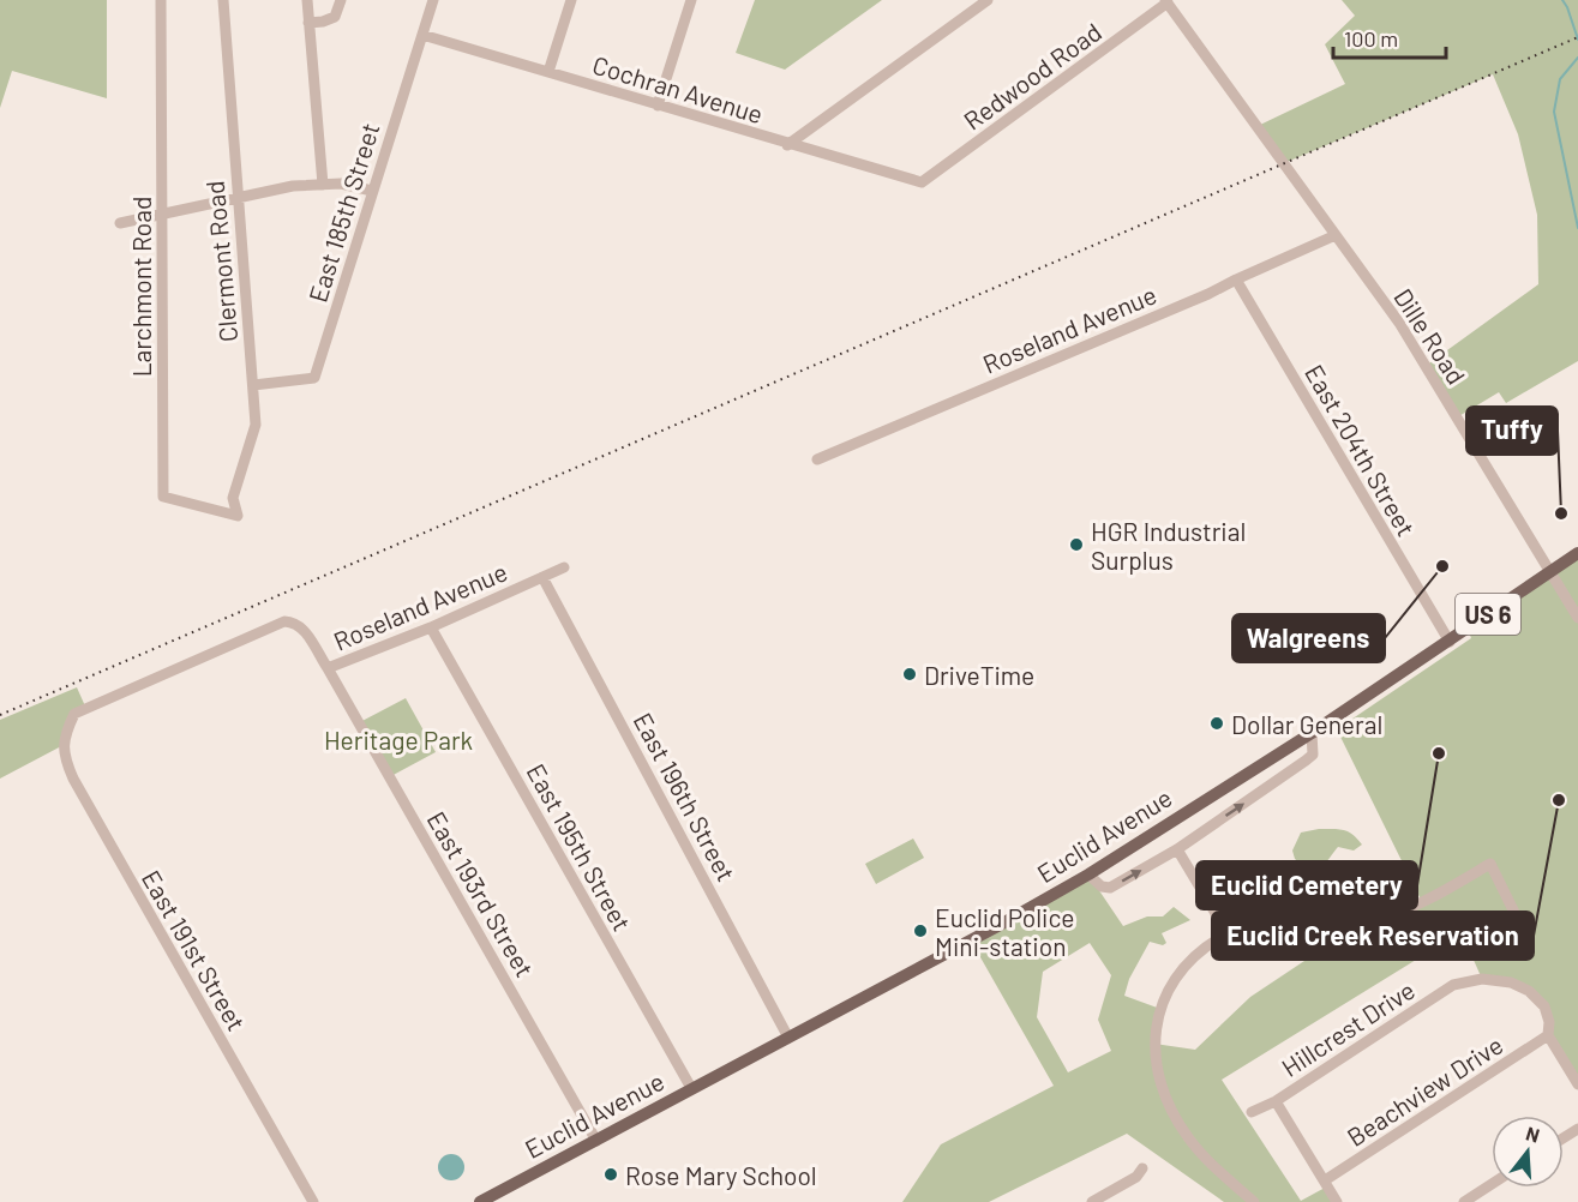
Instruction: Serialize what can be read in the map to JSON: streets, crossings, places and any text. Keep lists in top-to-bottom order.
{
  "streets": {
    "main road": ["US 6", "Euclid Avenue"],
    "street": [
      "Redwood Road",
      "Cochran Avenue",
      "East 185th Street",
      "Clermont Road",
      "Larchmont Road",
      "Roseland Avenue",
      "Dille Road",
      "East 204th Street",
      "East 196th Street",
      "East 195th Street",
      "East 193rd Street",
      "East 191st Street",
      "Hillcrest Drive",
      "Beachview Drive"
    ]
  },
  "crossings": [
    ["Redwood Road", "Cochran Avenue"],
    ["Redwood Road", "Dille Road"],
    ["Cochran Avenue", "East 185th Street"],
    ["East 185th Street", "Clermont Road"],
    ["Clermont Road", "Larchmont Road"],
    ["Roseland Avenue", "Dille Road"],
    ["Roseland Avenue", "East 204th Street"],
    ["Roseland Avenue", "East 196th Street"],
    ["Roseland Avenue", "East 195th Street"],
    ["Roseland Avenue", "East 193rd Street"],
    ["Roseland Avenue", "East 191st Street"],
    ["Dille Road", "Euclid Avenue"],
    ["East 204th Street", "Euclid Avenue"],
    ["East 196th Street", "Euclid Avenue"],
    ["Euclid Avenue", "East 195th Street"],
    ["Euclid Avenue", "East 193rd Street"],
    ["Hillcrest Drive", "Beachview Drive"]
  ],
  "parks": ["Heritage Park"],
  "places": [
    "Tuffy",
    "HGR Industrial Surplus",
    "Walgreens",
    "DriveTime",
    "Dollar General",
    "Euclid Cemetery",
    "Euclid Creek Reservation",
    "Euclid Police Mini-station",
    "Rose Mary School"
  ],
  "scale_bar": "100 m",
  "north": "top"
}
